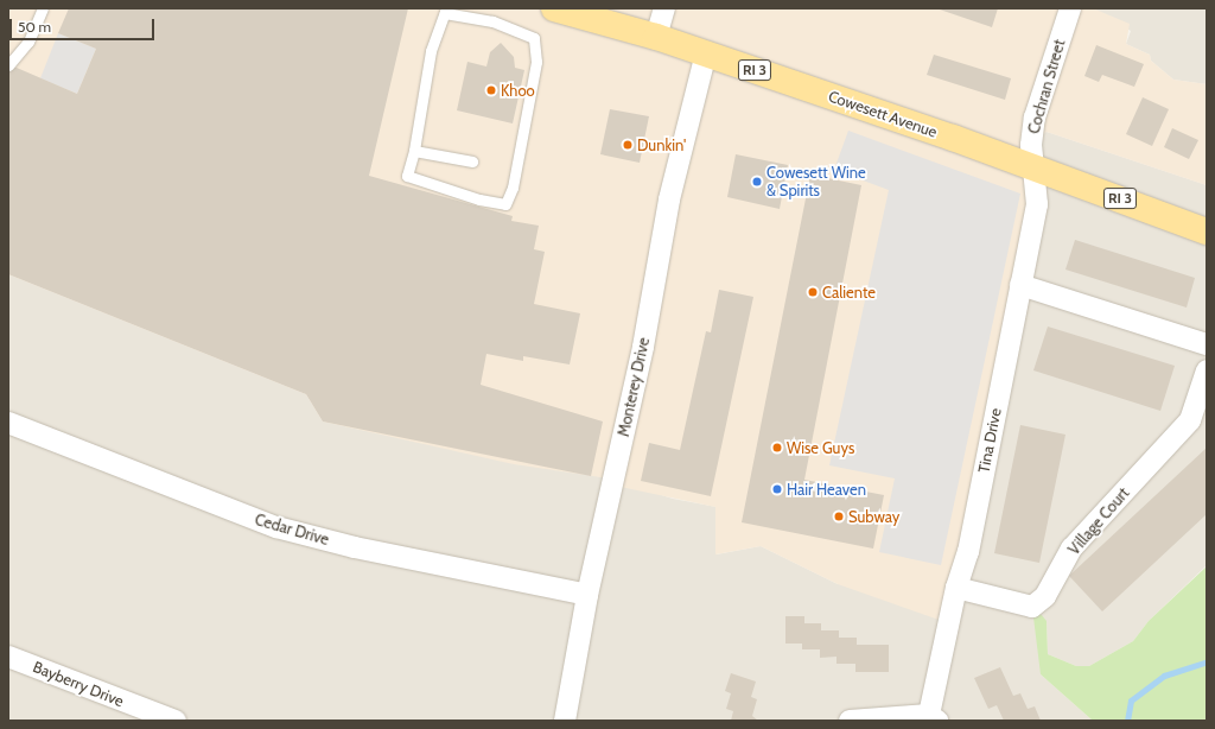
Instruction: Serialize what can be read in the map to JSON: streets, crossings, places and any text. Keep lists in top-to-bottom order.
{
  "streets": {
    "main road": ["RI 3", "Cowesett Avenue"],
    "street": [
      "Cochran Street",
      "Monterey Drive",
      "Tina Drive",
      "Village Court",
      "Cedar Drive",
      "Bayberry Drive"
    ]
  },
  "crossings": [
    ["Cochran Street", "Cowesett Avenue"],
    ["Cochran Street", "Tina Drive"],
    ["Cowesett Avenue", "Monterey Drive"],
    ["Cowesett Avenue", "Tina Drive"],
    ["Monterey Drive", "Cedar Drive"],
    ["Tina Drive", "Village Court"]
  ],
  "places": [
    "Khoo",
    "Dunkin'",
    "Cowesett Wine & Spirits",
    "Caliente",
    "Wise Guys",
    "Hair Heaven",
    "Subway"
  ],
  "scale_bar": "50 m"
}
